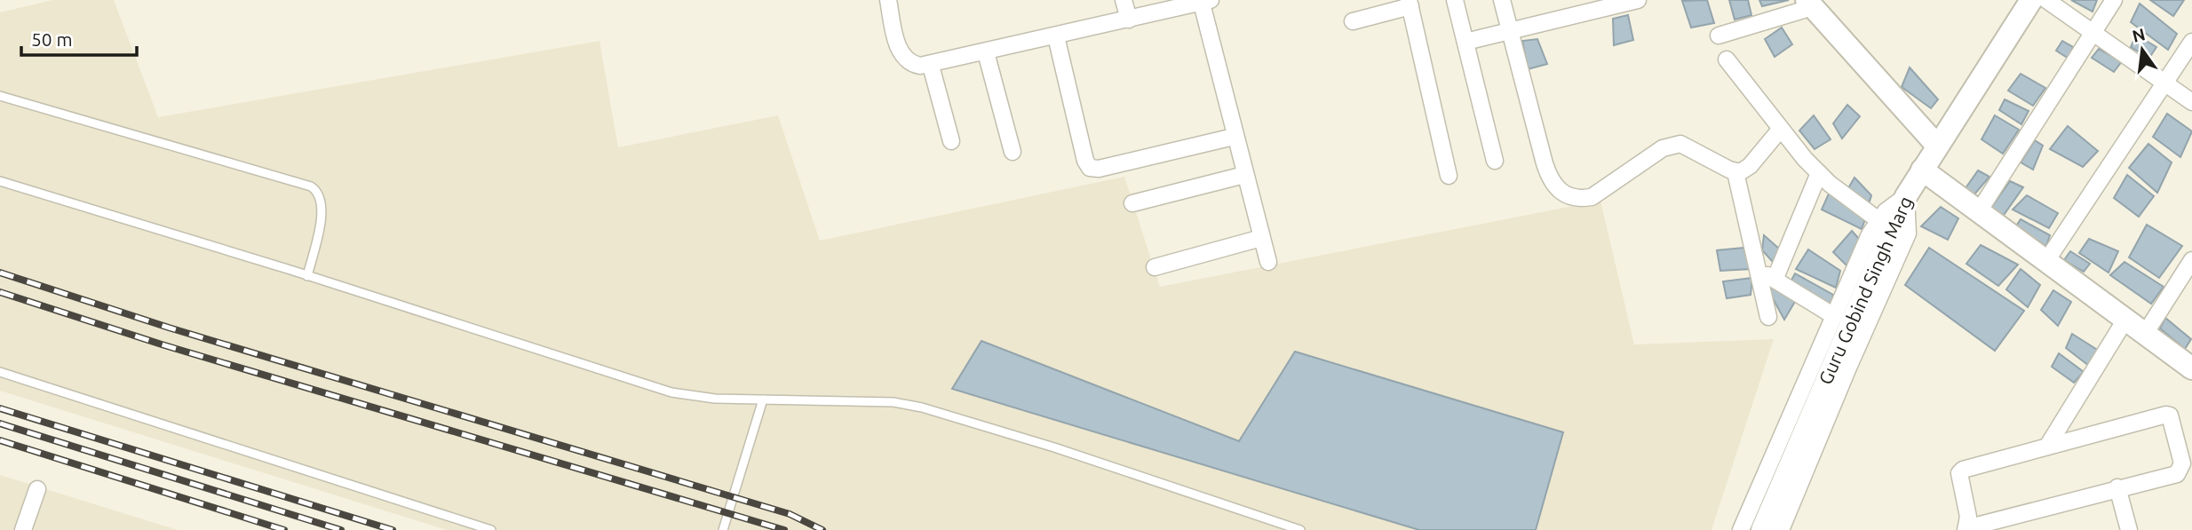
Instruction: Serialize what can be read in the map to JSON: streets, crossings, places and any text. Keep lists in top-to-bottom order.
{
  "streets": {
    "street": ["Guru Gobind Singh Marg"]
  },
  "scale_bar": "50 m",
  "north": "top"
}
